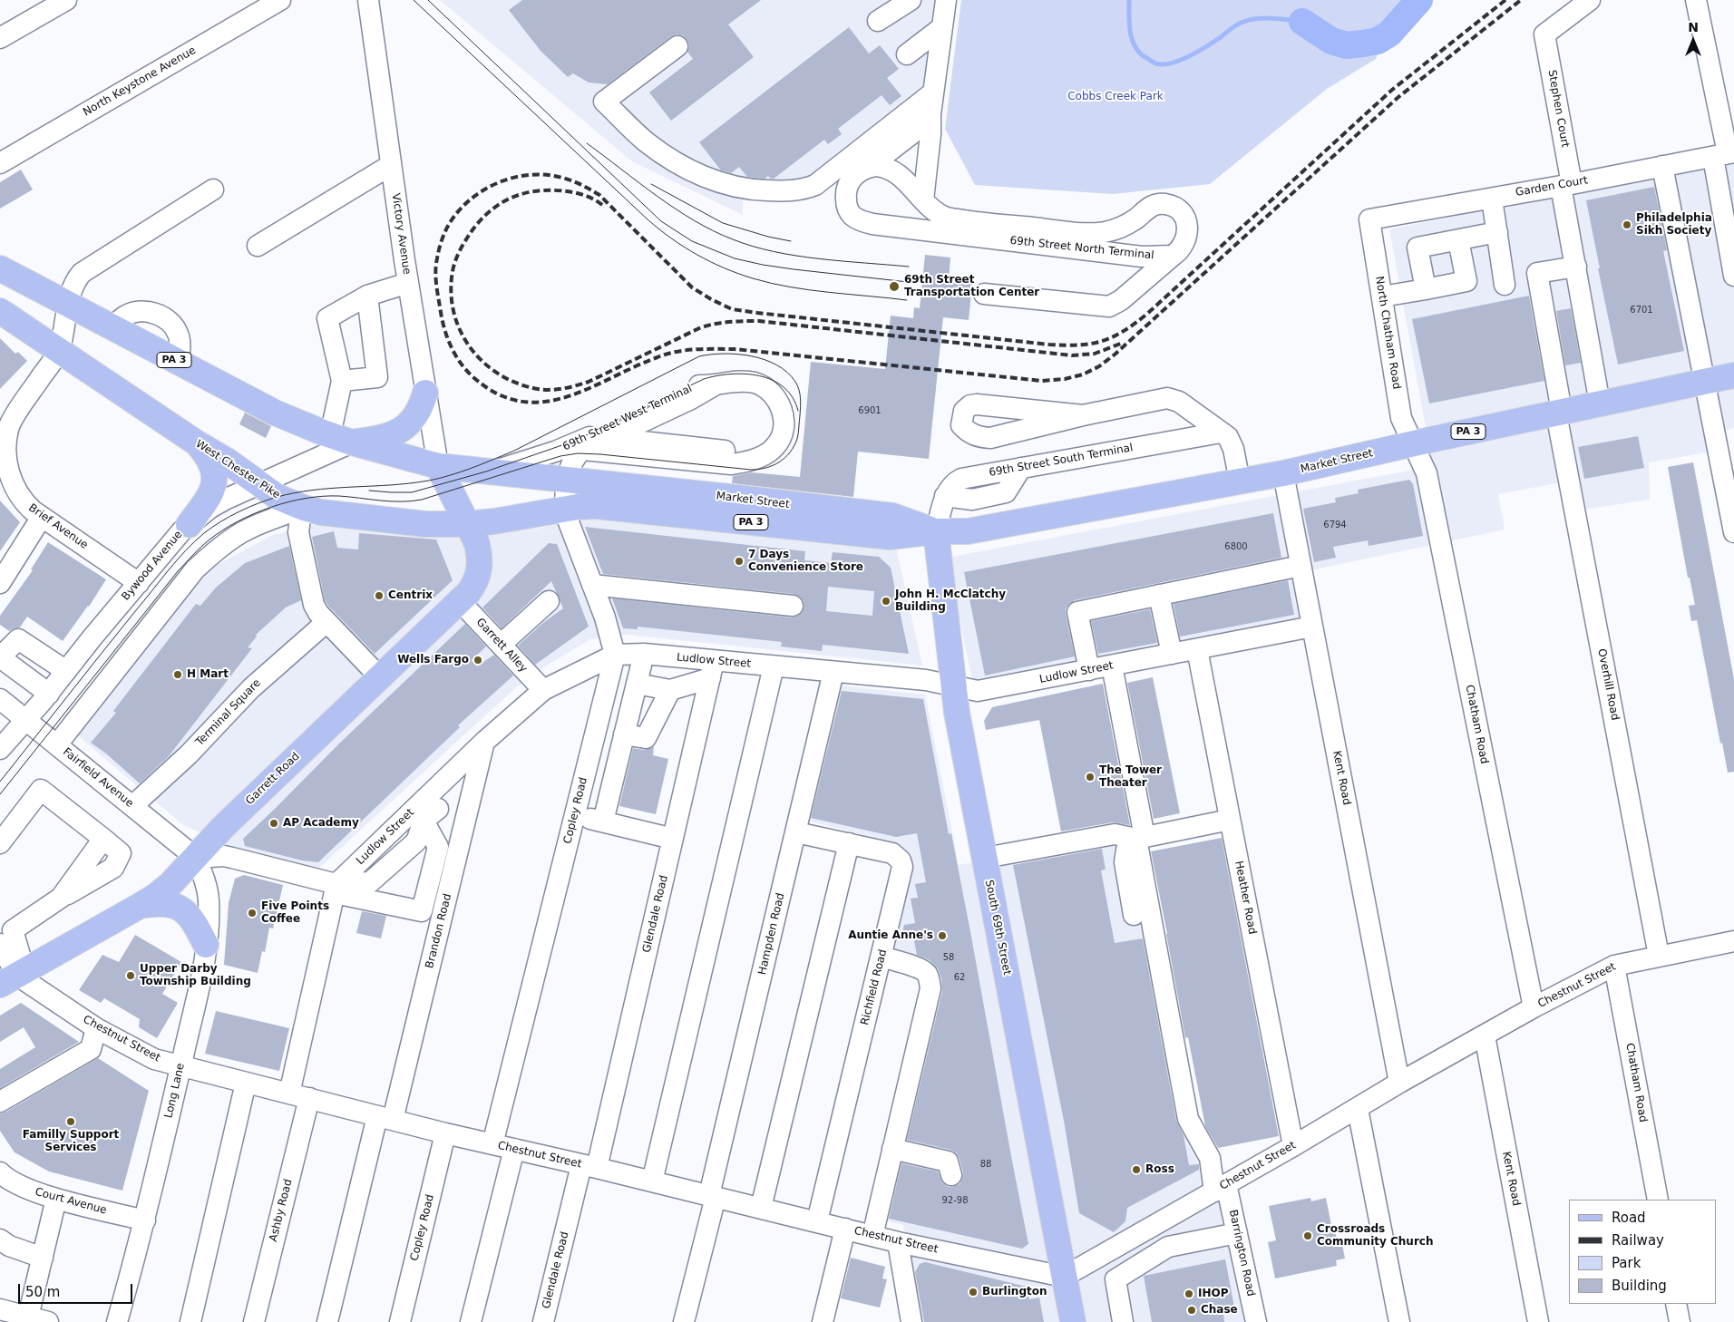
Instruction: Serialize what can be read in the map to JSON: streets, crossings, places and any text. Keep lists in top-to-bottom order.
{
  "streets": {
    "main road": [
      "PA 3",
      "Market Street",
      "West Chester Pike",
      "Garrett Road",
      "South 69th Street"
    ],
    "street": [
      "North Keystone Avenue",
      "Stephen Court",
      "Garden Court",
      "Victory Avenue",
      "69th Street North Terminal",
      "North Chatham Road",
      "69th Street West Terminal",
      "69th Street South Terminal",
      "Brief Avenue",
      "Bywood Avenue",
      "Garrett Alley",
      "Ludlow Street",
      "Overhill Road",
      "Terminal Square",
      "Chatham Road",
      "Fairfield Avenue",
      "Kent Road",
      "Copley Road",
      "Heather Road",
      "Glendale Road",
      "Brandon Road",
      "Hampden Road",
      "Chestnut Street",
      "Richfield Road",
      "Long Lane",
      "Court Avenue",
      "Ashby Road",
      "Barrington Road"
    ]
  },
  "crossings": [
    ["Stephen Court", "Garden Court"],
    ["Stephen Court", "Market Street"],
    ["Stephen Court", "Overhill Road"],
    ["Garden Court", "North Chatham Road"],
    ["Victory Avenue", "PA 3"],
    ["Victory Avenue", "Garrett Road"],
    ["North Chatham Road", "Market Street"],
    ["North Chatham Road", "Chatham Road"],
    ["PA 3", "69th Street West Terminal"],
    ["PA 3", "Market Street"],
    ["PA 3", "Brief Avenue"],
    ["PA 3", "Bywood Avenue"],
    ["PA 3", "Garrett Road"],
    ["PA 3", "Copley Road"],
    ["69th Street West Terminal", "Market Street"],
    ["69th Street West Terminal", "Copley Road"],
    ["69th Street South Terminal", "Market Street"],
    ["69th Street South Terminal", "South 69th Street"],
    ["Market Street", "West Chester Pike"],
    ["Market Street", "Overhill Road"],
    ["Market Street", "Chatham Road"],
    ["Market Street", "Kent Road"],
    ["Market Street", "Copley Road"],
    ["Market Street", "South 69th Street"],
    ["West Chester Pike", "Brief Avenue"],
    ["West Chester Pike", "Bywood Avenue"],
    ["West Chester Pike", "Garrett Road"],
    ["West Chester Pike", "Copley Road"],
    ["Brief Avenue", "Bywood Avenue"],
    ["Bywood Avenue", "Fairfield Avenue"],
    ["Garrett Alley", "Ludlow Street"],
    ["Garrett Alley", "Garrett Road"],
    ["Ludlow Street", "Kent Road"],
    ["Ludlow Street", "Copley Road"],
    ["Ludlow Street", "Heather Road"],
    ["Ludlow Street", "Glendale Road"],
    ["Ludlow Street", "South 69th Street"],
    ["Ludlow Street", "Brandon Road"],
    ["Ludlow Street", "Hampden Road"],
    ["Ludlow Street", "Barrington Road"],
    ["Overhill Road", "Chestnut Street"],
    ["Terminal Square", "Fairfield Avenue"],
    ["Chatham Road", "Chestnut Street"],
    ["Fairfield Avenue", "Garrett Road"],
    ["Fairfield Avenue", "Long Lane"],
    ["Kent Road", "Chestnut Street"],
    ["Garrett Road", "Chestnut Street"],
    ["Garrett Road", "Long Lane"],
    ["Copley Road", "Chestnut Street"],
    ["Heather Road", "Chestnut Street"],
    ["Glendale Road", "Chestnut Street"],
    ["South 69th Street", "Chestnut Street"],
    ["Brandon Road", "Chestnut Street"],
    ["Hampden Road", "Chestnut Street"],
    ["Hampden Road", "Richfield Road"],
    ["Chestnut Street", "Richfield Road"],
    ["Chestnut Street", "Long Lane"],
    ["Chestnut Street", "Ashby Road"],
    ["Chestnut Street", "Barrington Road"],
    ["Long Lane", "Court Avenue"]
  ],
  "parks": ["Cobbs Creek Park"],
  "places": [
    "Philadelphia Sikh Society",
    "69th Street Transportation Center",
    "7 Days Convenience Store",
    "Centrix",
    "John H. McClatchy Building",
    "Wells Fargo",
    "H Mart",
    "The Tower Theater",
    "AP Academy",
    "Five Points Coffee",
    "Auntie Anne's",
    "Upper Darby Township Building",
    "Familly Support Services",
    "Ross",
    "Crossroads Community Church",
    "Burlington",
    "IHOP",
    "Chase"
  ],
  "house_numbers": [
    "6701",
    "6901",
    "6794",
    "6800",
    "58",
    "62",
    "88",
    "92-98"
  ],
  "legend": [
    "Road",
    "Railway",
    "Park",
    "Building"
  ],
  "scale_bar": "50 m",
  "north": "top"
}
